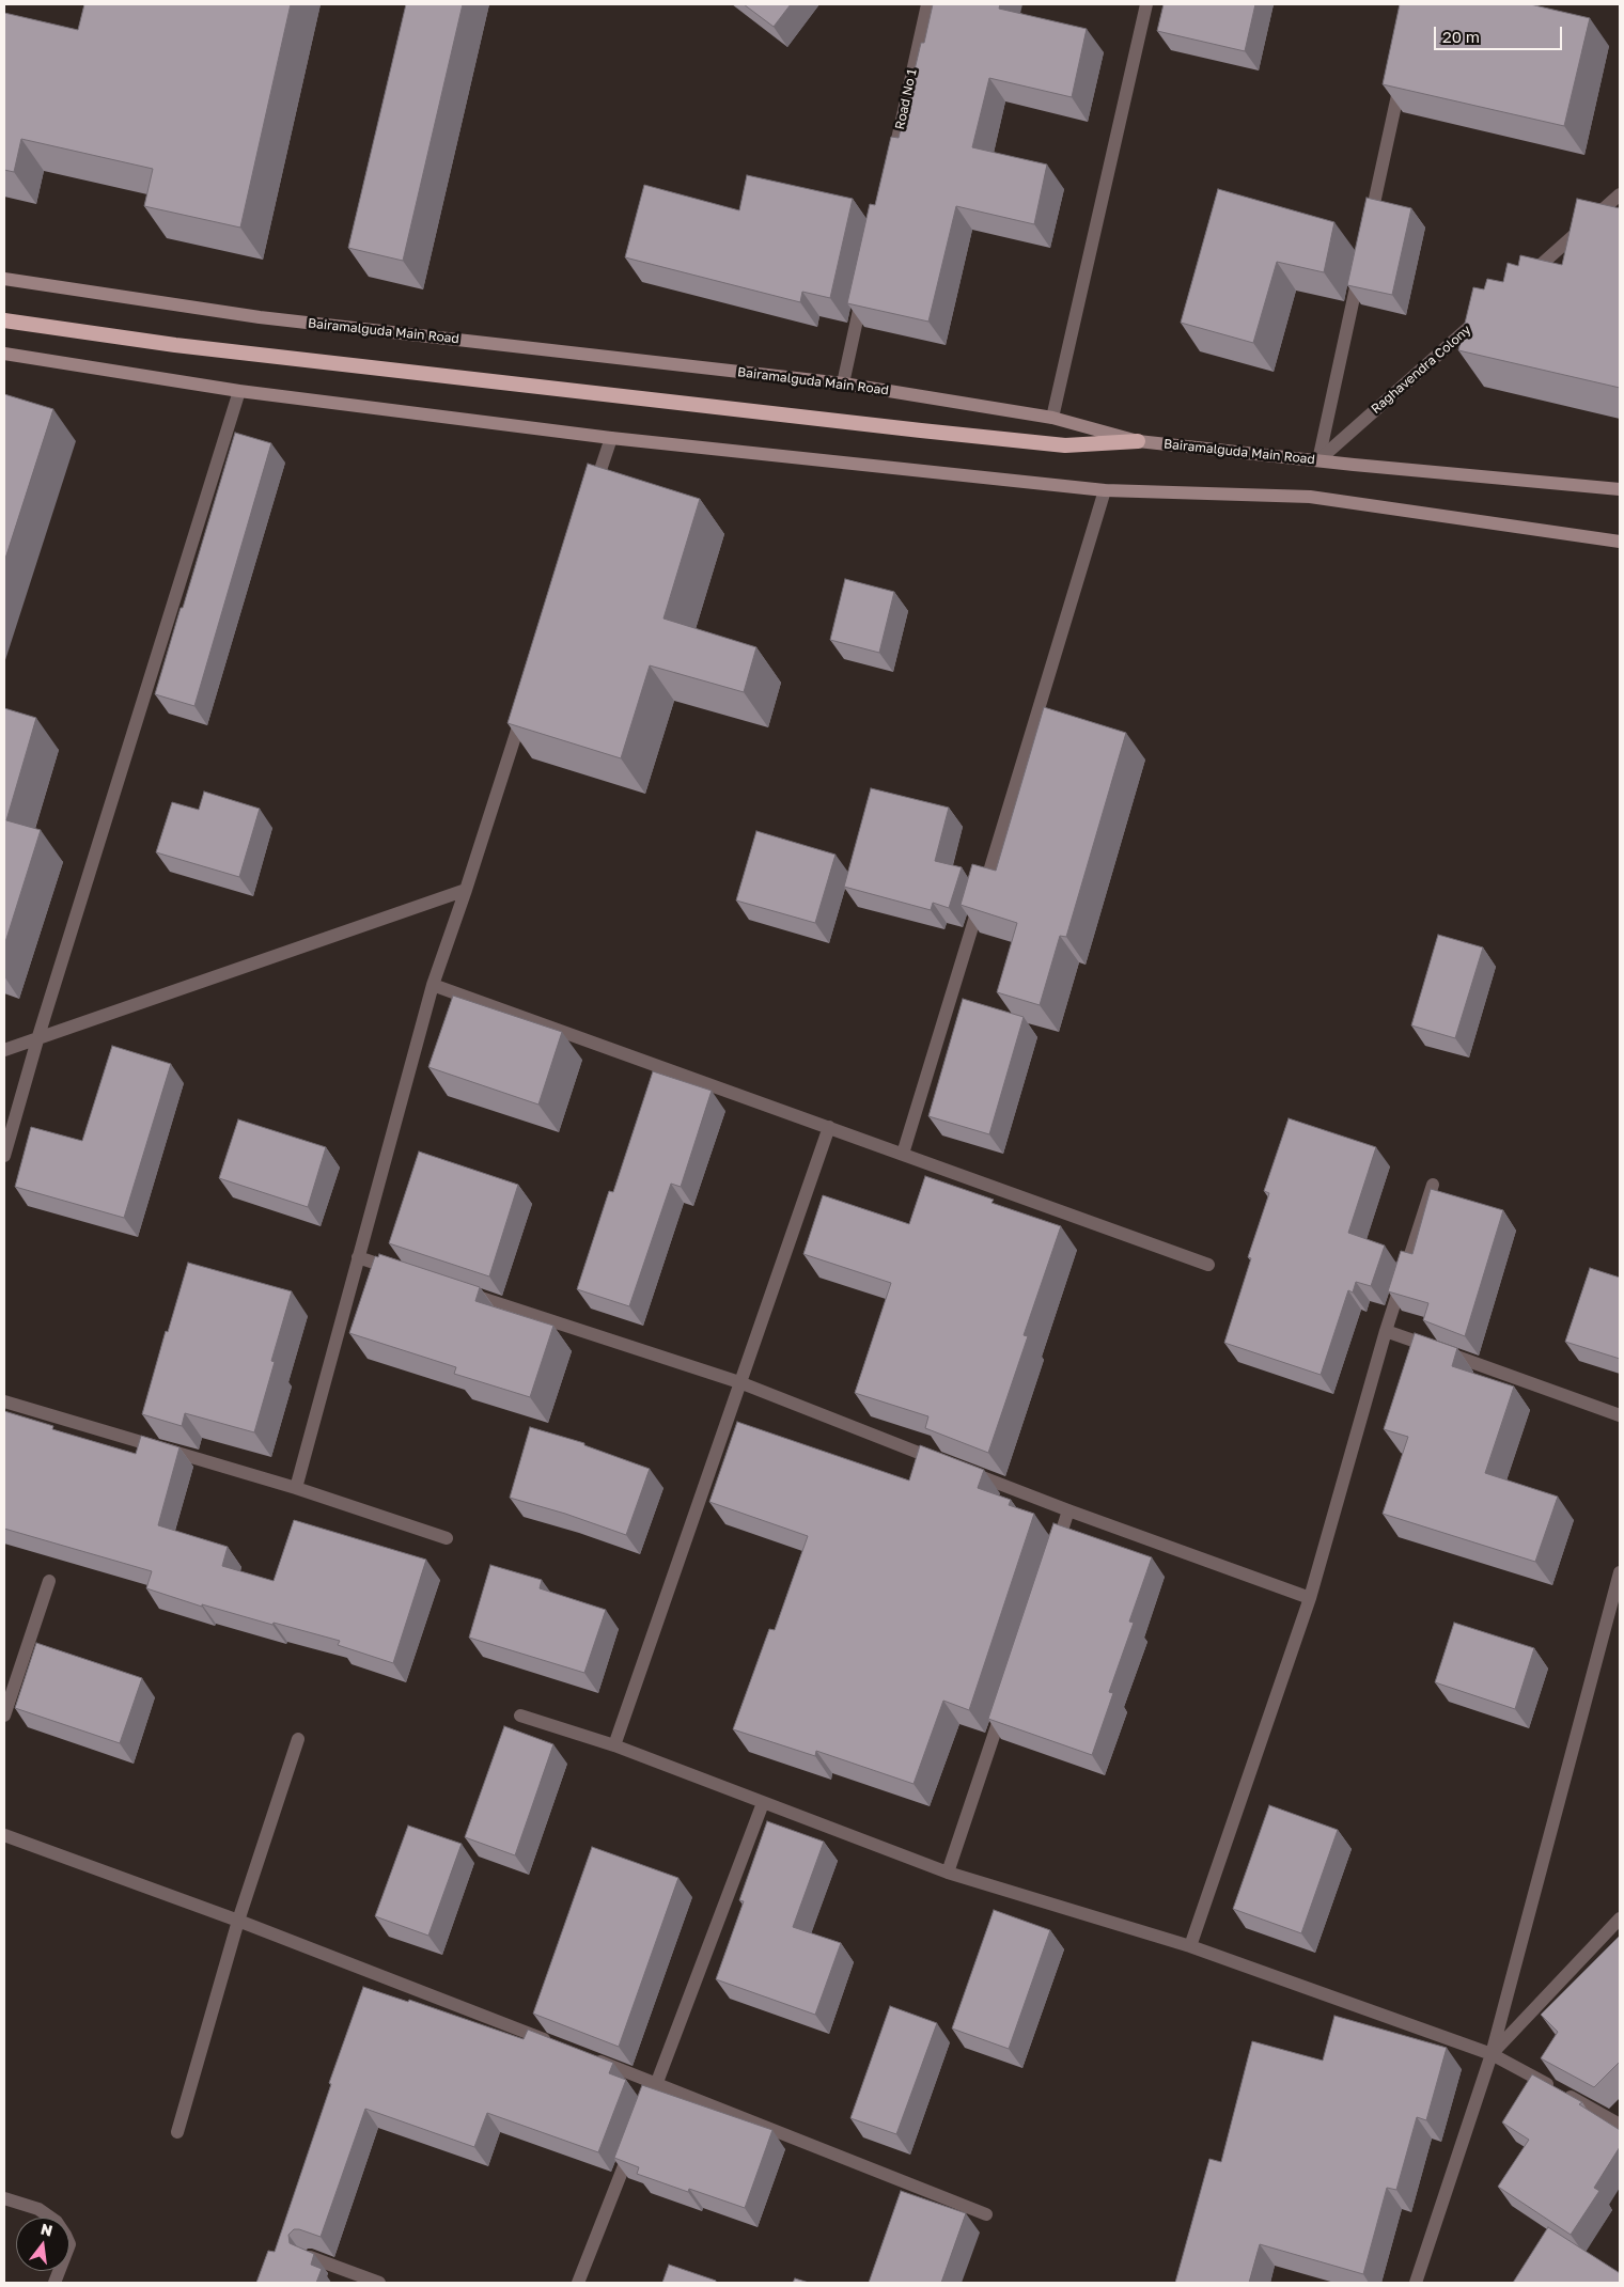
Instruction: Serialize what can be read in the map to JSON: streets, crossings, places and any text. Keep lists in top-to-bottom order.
{
  "streets": {
    "main road": ["Bairamalguda Main Road"],
    "street": ["Road No 1", "Raghavendra Colony"]
  },
  "crossings": [
    ["Bairamalguda Main Road", "Raghavendra Colony"]
  ],
  "scale_bar": "20 m",
  "north": "top"
}
